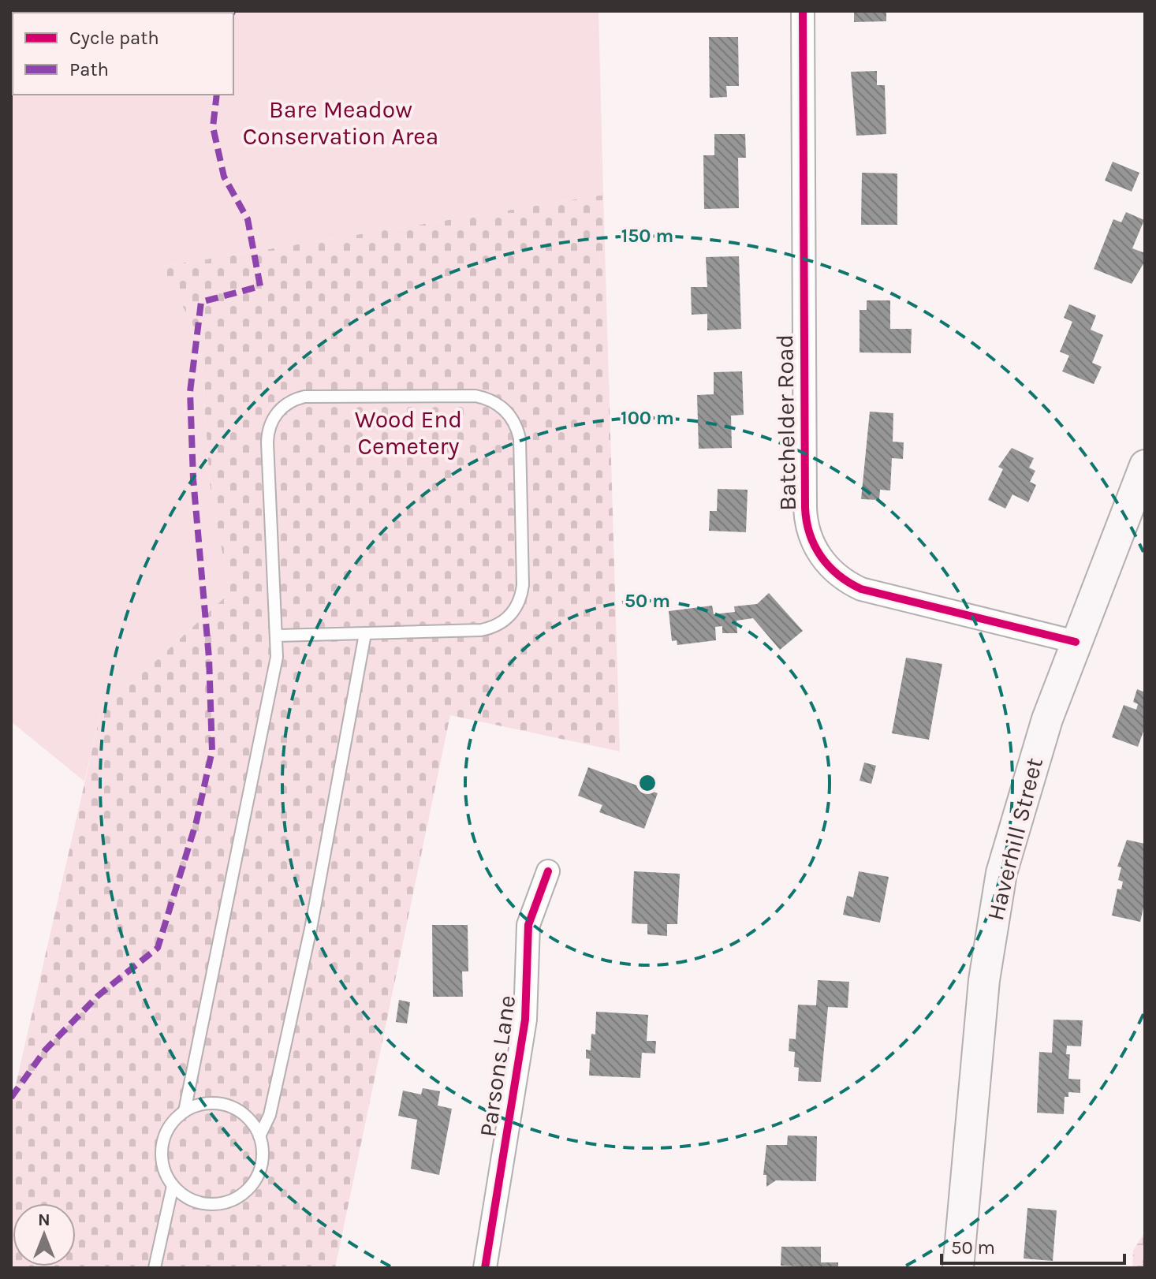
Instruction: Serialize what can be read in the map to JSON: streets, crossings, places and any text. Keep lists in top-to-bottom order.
{
  "streets": {
    "main road": ["Haverhill Street"],
    "street": ["Batchelder Road", "Parsons Lane"]
  },
  "crossings": [
    ["Batchelder Road", "Haverhill Street"]
  ],
  "parks": ["Bare Meadow Conservation Area", "Wood End Cemetery"],
  "legend": ["Cycle path", "Path"],
  "scale_bar": "50 m",
  "north": "top",
  "rings": ["150 m", "100 m", "50 m"]
}
